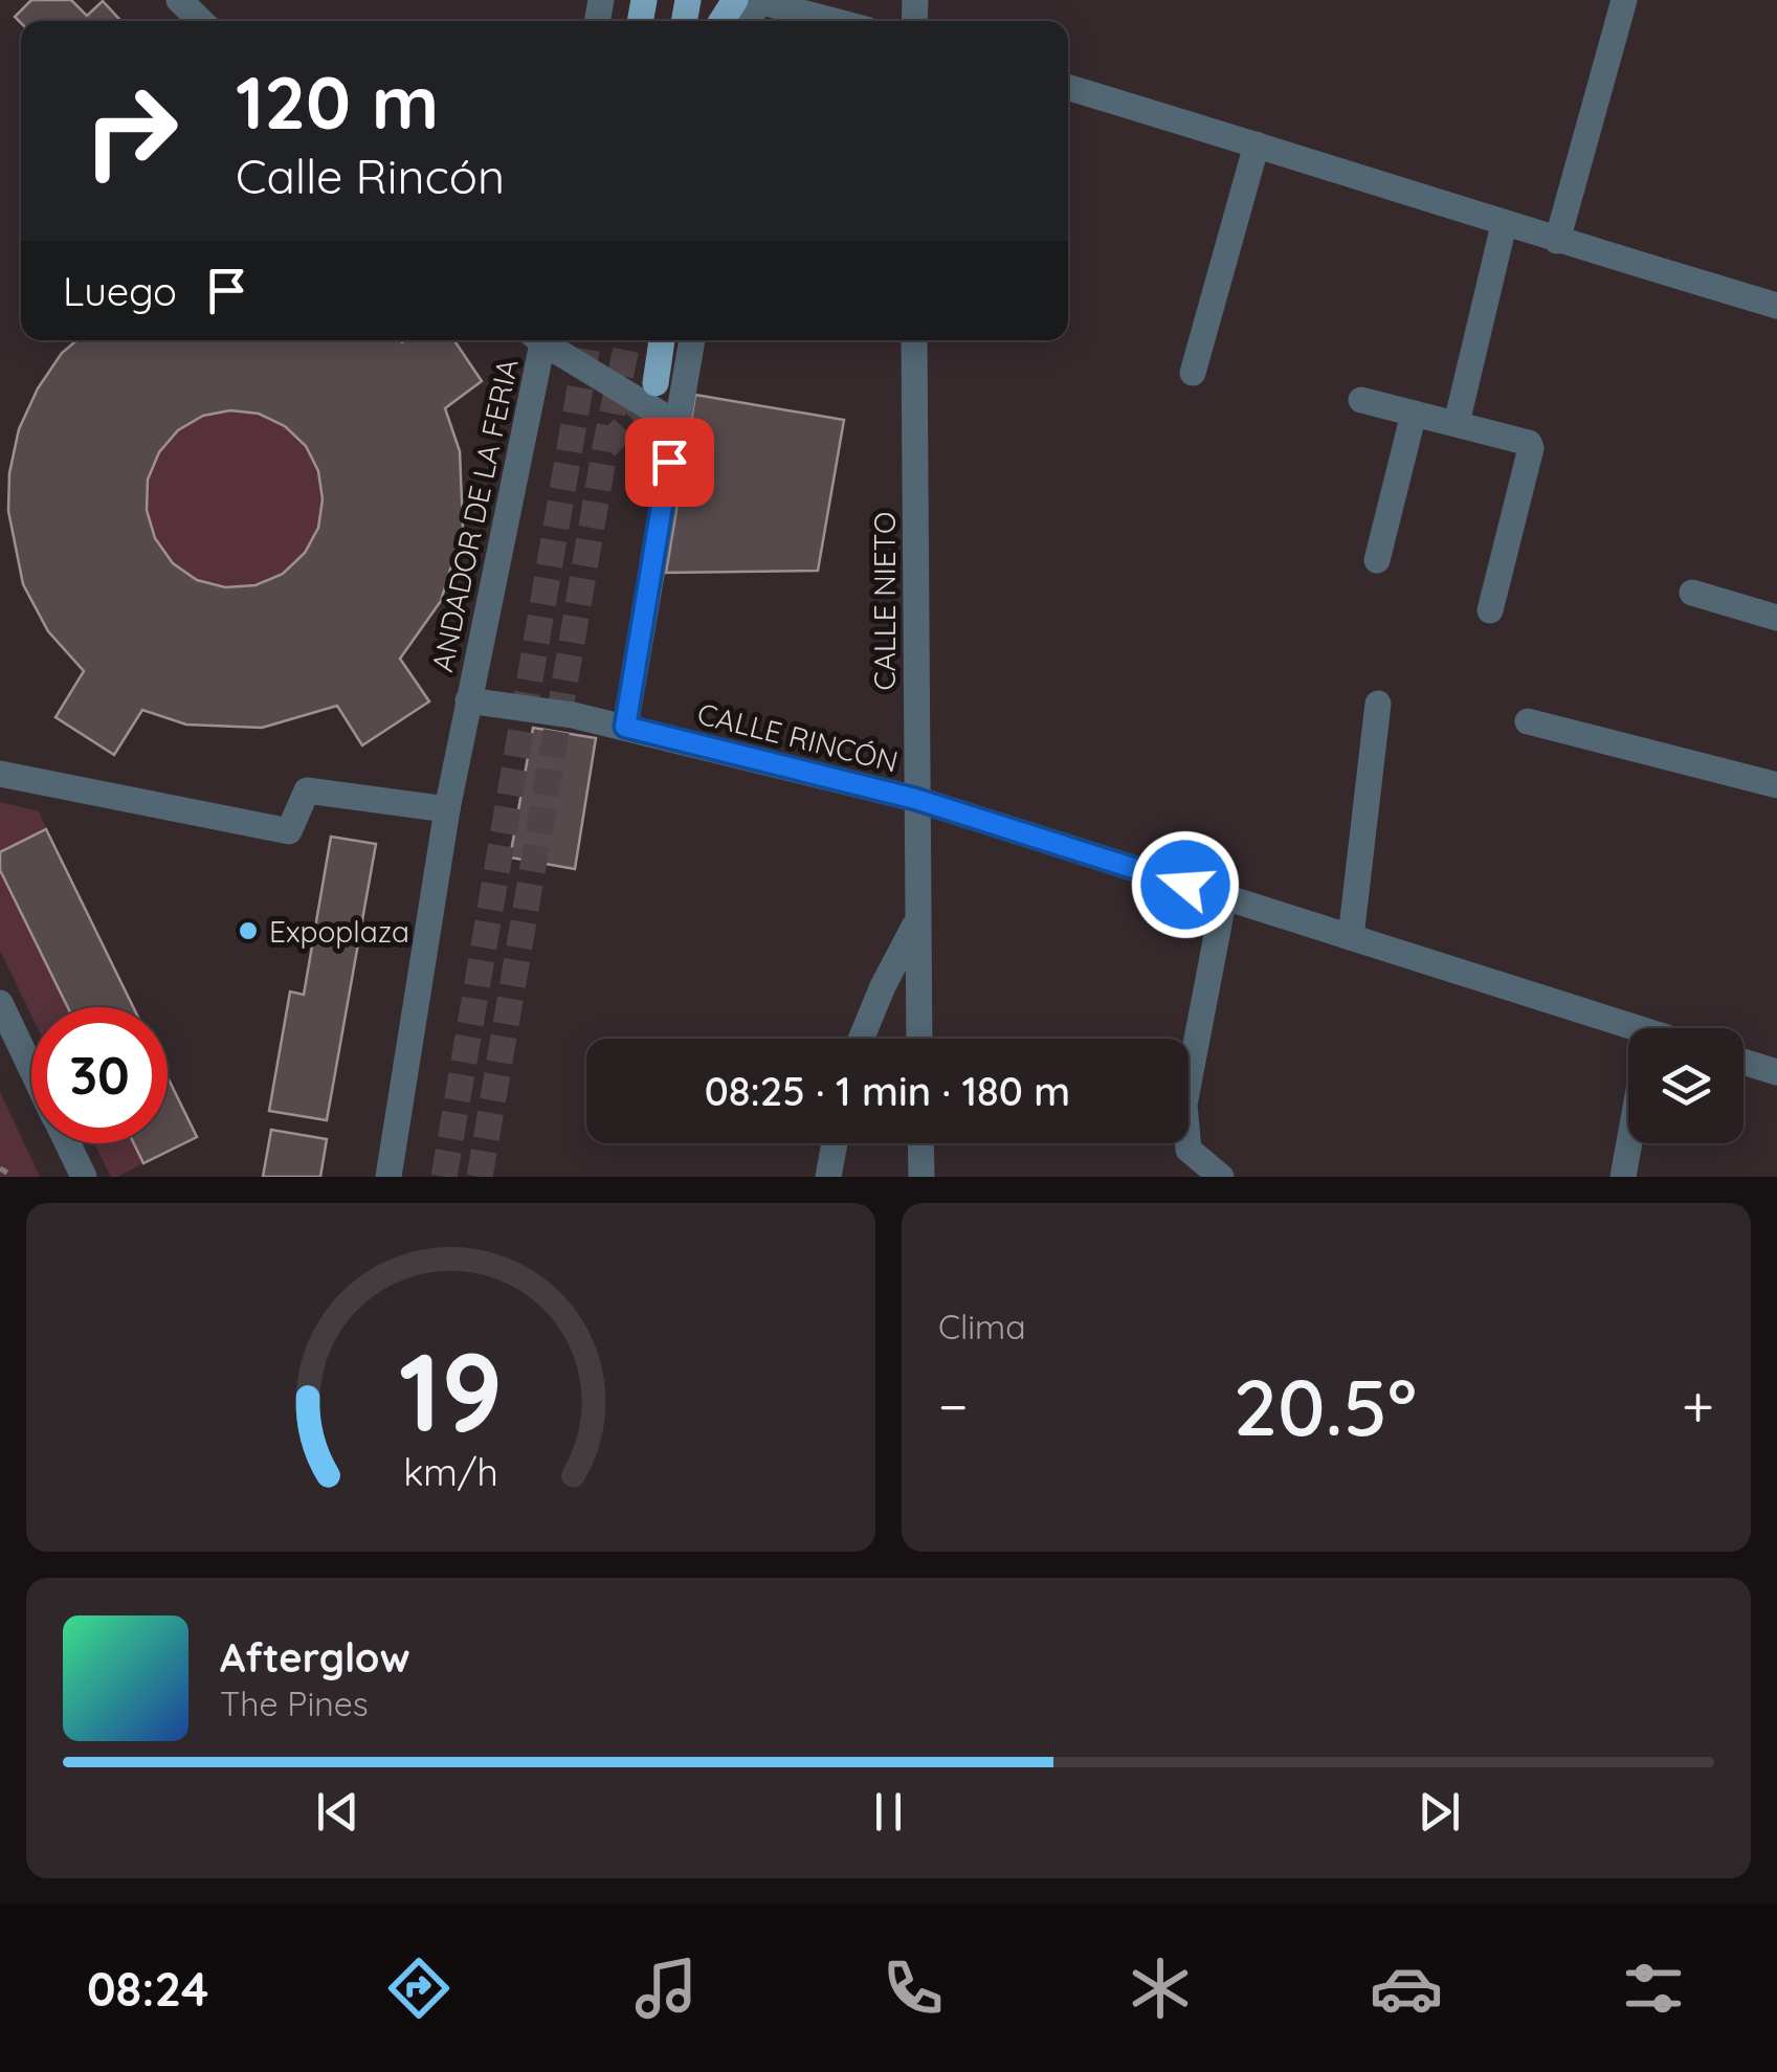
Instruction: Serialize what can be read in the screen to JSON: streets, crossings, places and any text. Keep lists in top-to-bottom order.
{
  "streets": {
    "street": ["ANDADOR DE LA FERIA", "CALLE NIETO", "CALLE RINCÓN"]
  },
  "crossings": [
    ["ANDADOR DE LA FERIA", "CALLE RINCÓN"],
    ["CALLE NIETO", "CALLE RINCÓN"]
  ],
  "places": ["Expoplaza"],
  "page": {
    "turn": ["120 m", "Calle Rincón"],
    "then": "Luego",
    "limit": "30",
    "trip": "08:25 · 1 min · 180 m",
    "tile": "Clima",
    "heat": ["−", "20.5°", "+"],
    "song": ["Afterglow", "The Pines"],
    "tabs": "08:24",
    "gauge": ["19", "km/h"]
  }
}
